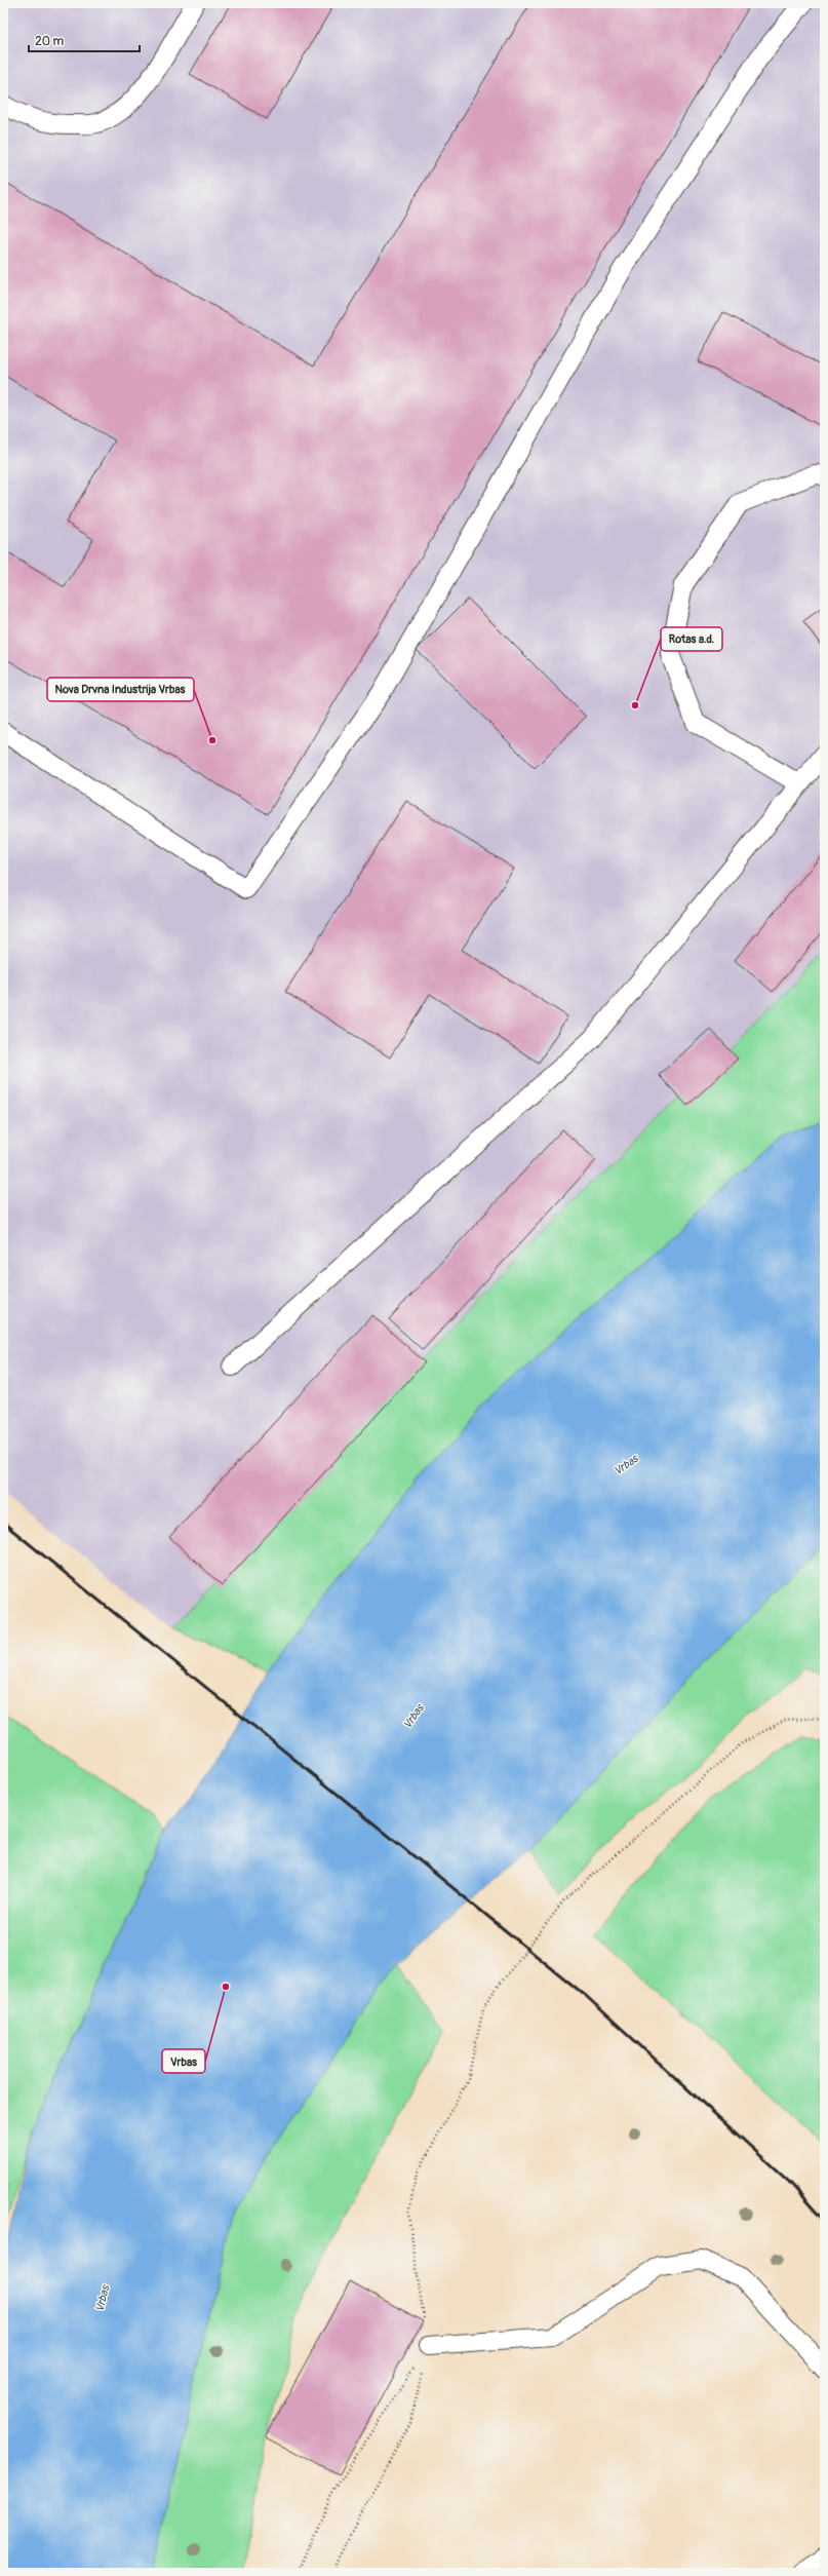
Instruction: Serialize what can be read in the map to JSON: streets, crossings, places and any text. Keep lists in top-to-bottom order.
{
  "water": ["Vrbas"],
  "places": ["Rotas a.d.", "Nova Drvna Industrija Vrbas", "Vrbas"],
  "scale_bar": "20 m"
}
